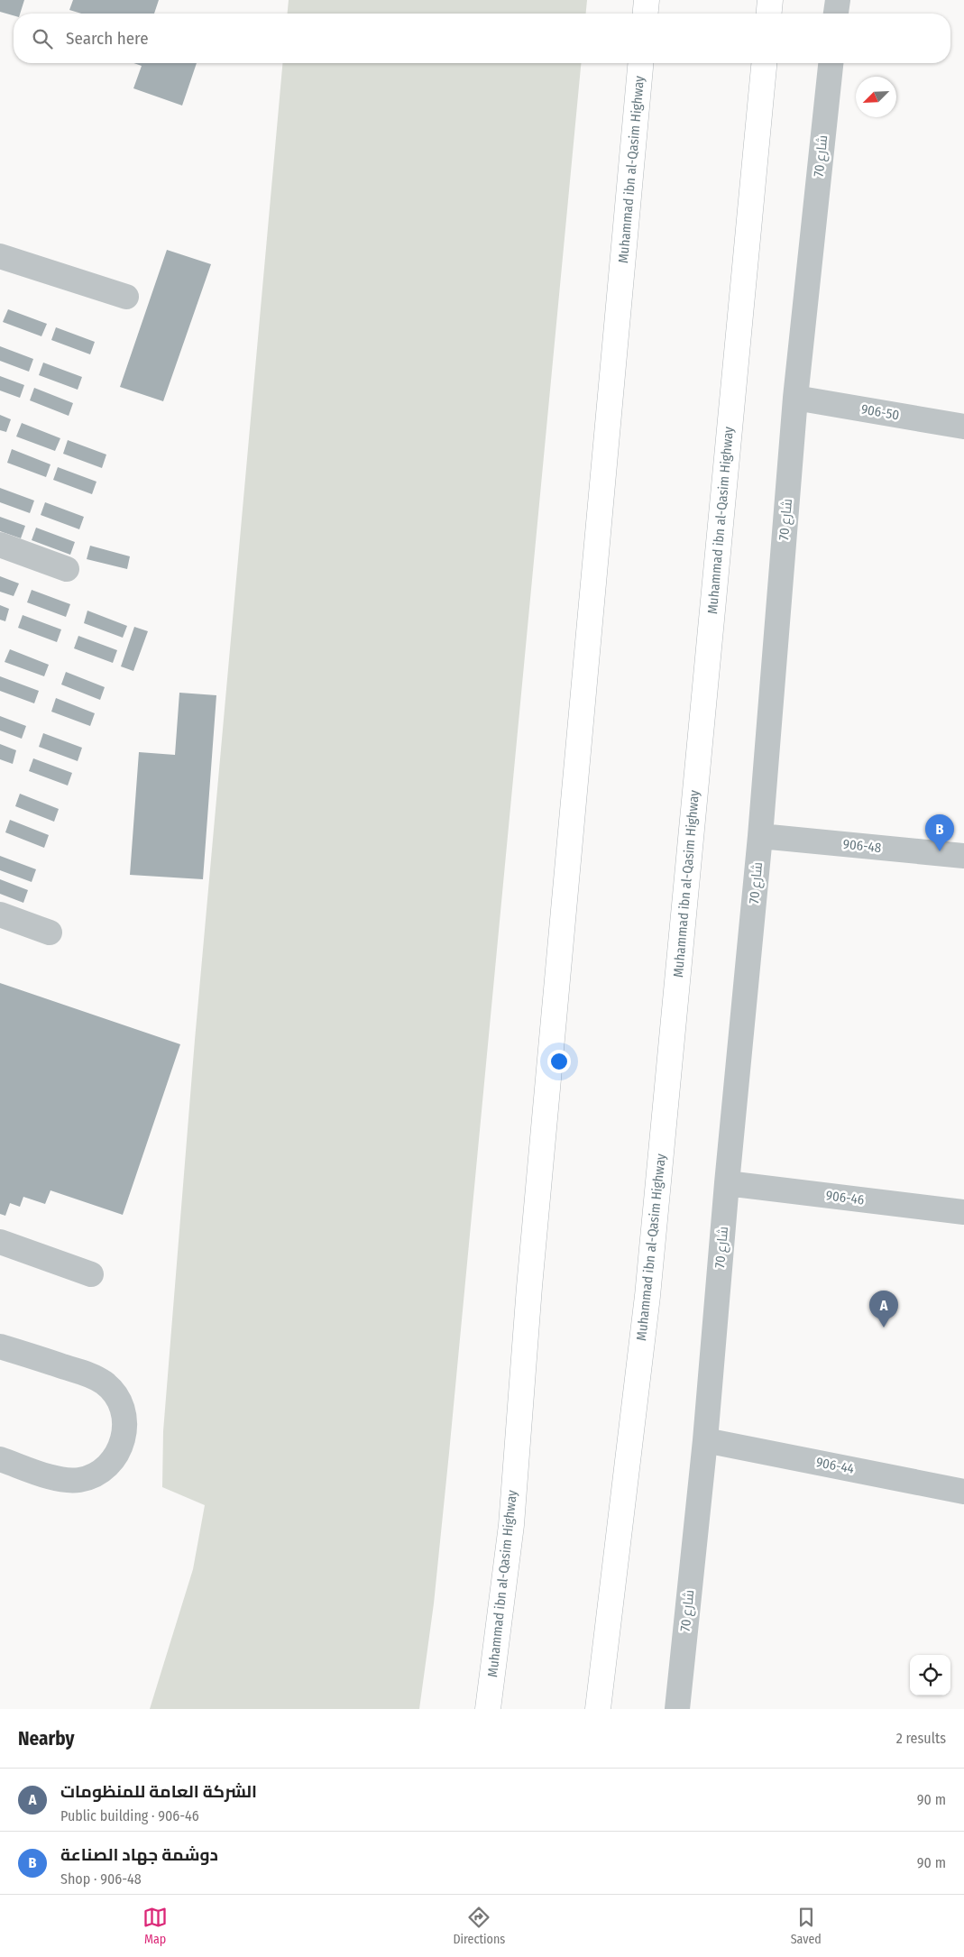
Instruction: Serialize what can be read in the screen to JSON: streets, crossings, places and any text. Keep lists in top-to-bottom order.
{
  "streets": {
    "highway": ["Muhammad ibn al-Qasim Highway"],
    "street": [
      "شارع 70",
      "906-50",
      "906-48",
      "906-46",
      "906-44"
    ]
  },
  "crossings": [
    ["شارع 70", "906-50"],
    ["شارع 70", "906-48"],
    ["شارع 70", "906-46"],
    ["شارع 70", "906-44"]
  ],
  "north": "bottom left",
  "page": {
    "search": "Search here",
    "pins": ["B", "A"],
    "heading": ["Nearby", "2 results"],
    "list": [
      {
        "mark": "A",
        "name": "الشركة العامة للمنظومات",
        "note": "Public building · 906-46",
        "value": "90 m"
      },
      {
        "mark": "B",
        "name": "دوشمة جهاد الصناعة",
        "note": "Shop · 906-48",
        "value": "90 m"
      }
    ],
    "nav": ["Map", "Directions", "Saved"]
  }
}
